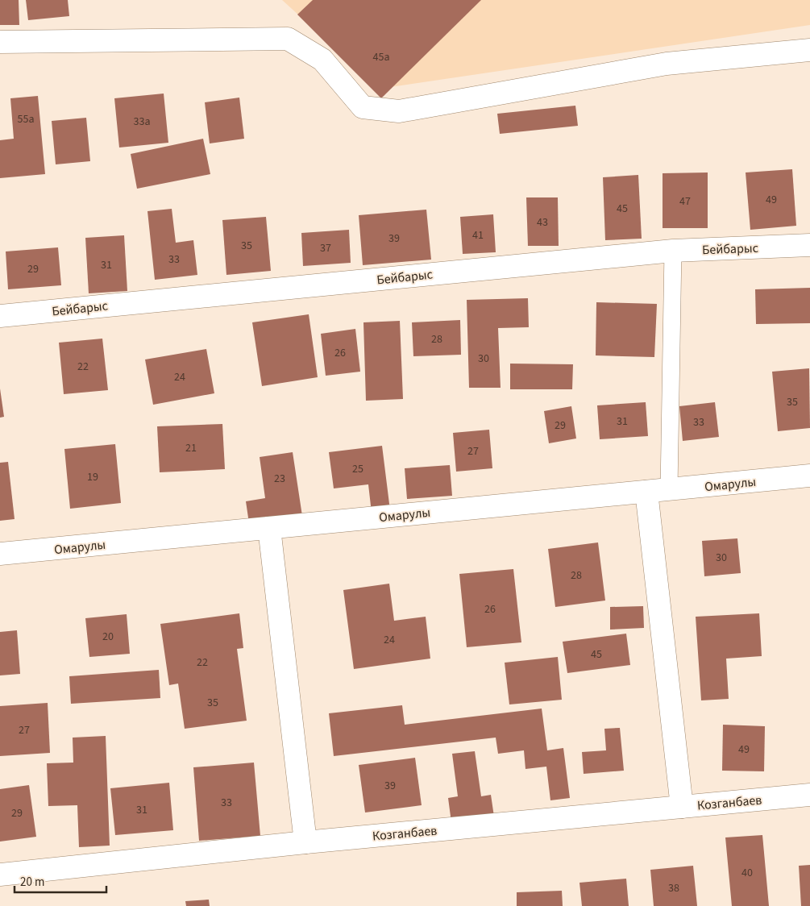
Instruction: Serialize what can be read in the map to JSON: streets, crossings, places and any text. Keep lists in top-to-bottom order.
{
  "streets": {
    "street": ["Бейбарыс", "Омарулы", "Козганбаев"]
  },
  "house_numbers": [
    "45а",
    "55а",
    "33а",
    "49",
    "47",
    "45",
    "43",
    "41",
    "39",
    "35",
    "37",
    "33",
    "31",
    "29",
    "28",
    "26",
    "30",
    "22",
    "24",
    "35",
    "31",
    "33",
    "29",
    "21",
    "27",
    "25",
    "19",
    "23",
    "30",
    "28",
    "26",
    "20",
    "24",
    "45",
    "22",
    "35",
    "27",
    "49",
    "39",
    "33",
    "31",
    "29",
    "40",
    "38"
  ],
  "scale_bar": "20 m"
}
